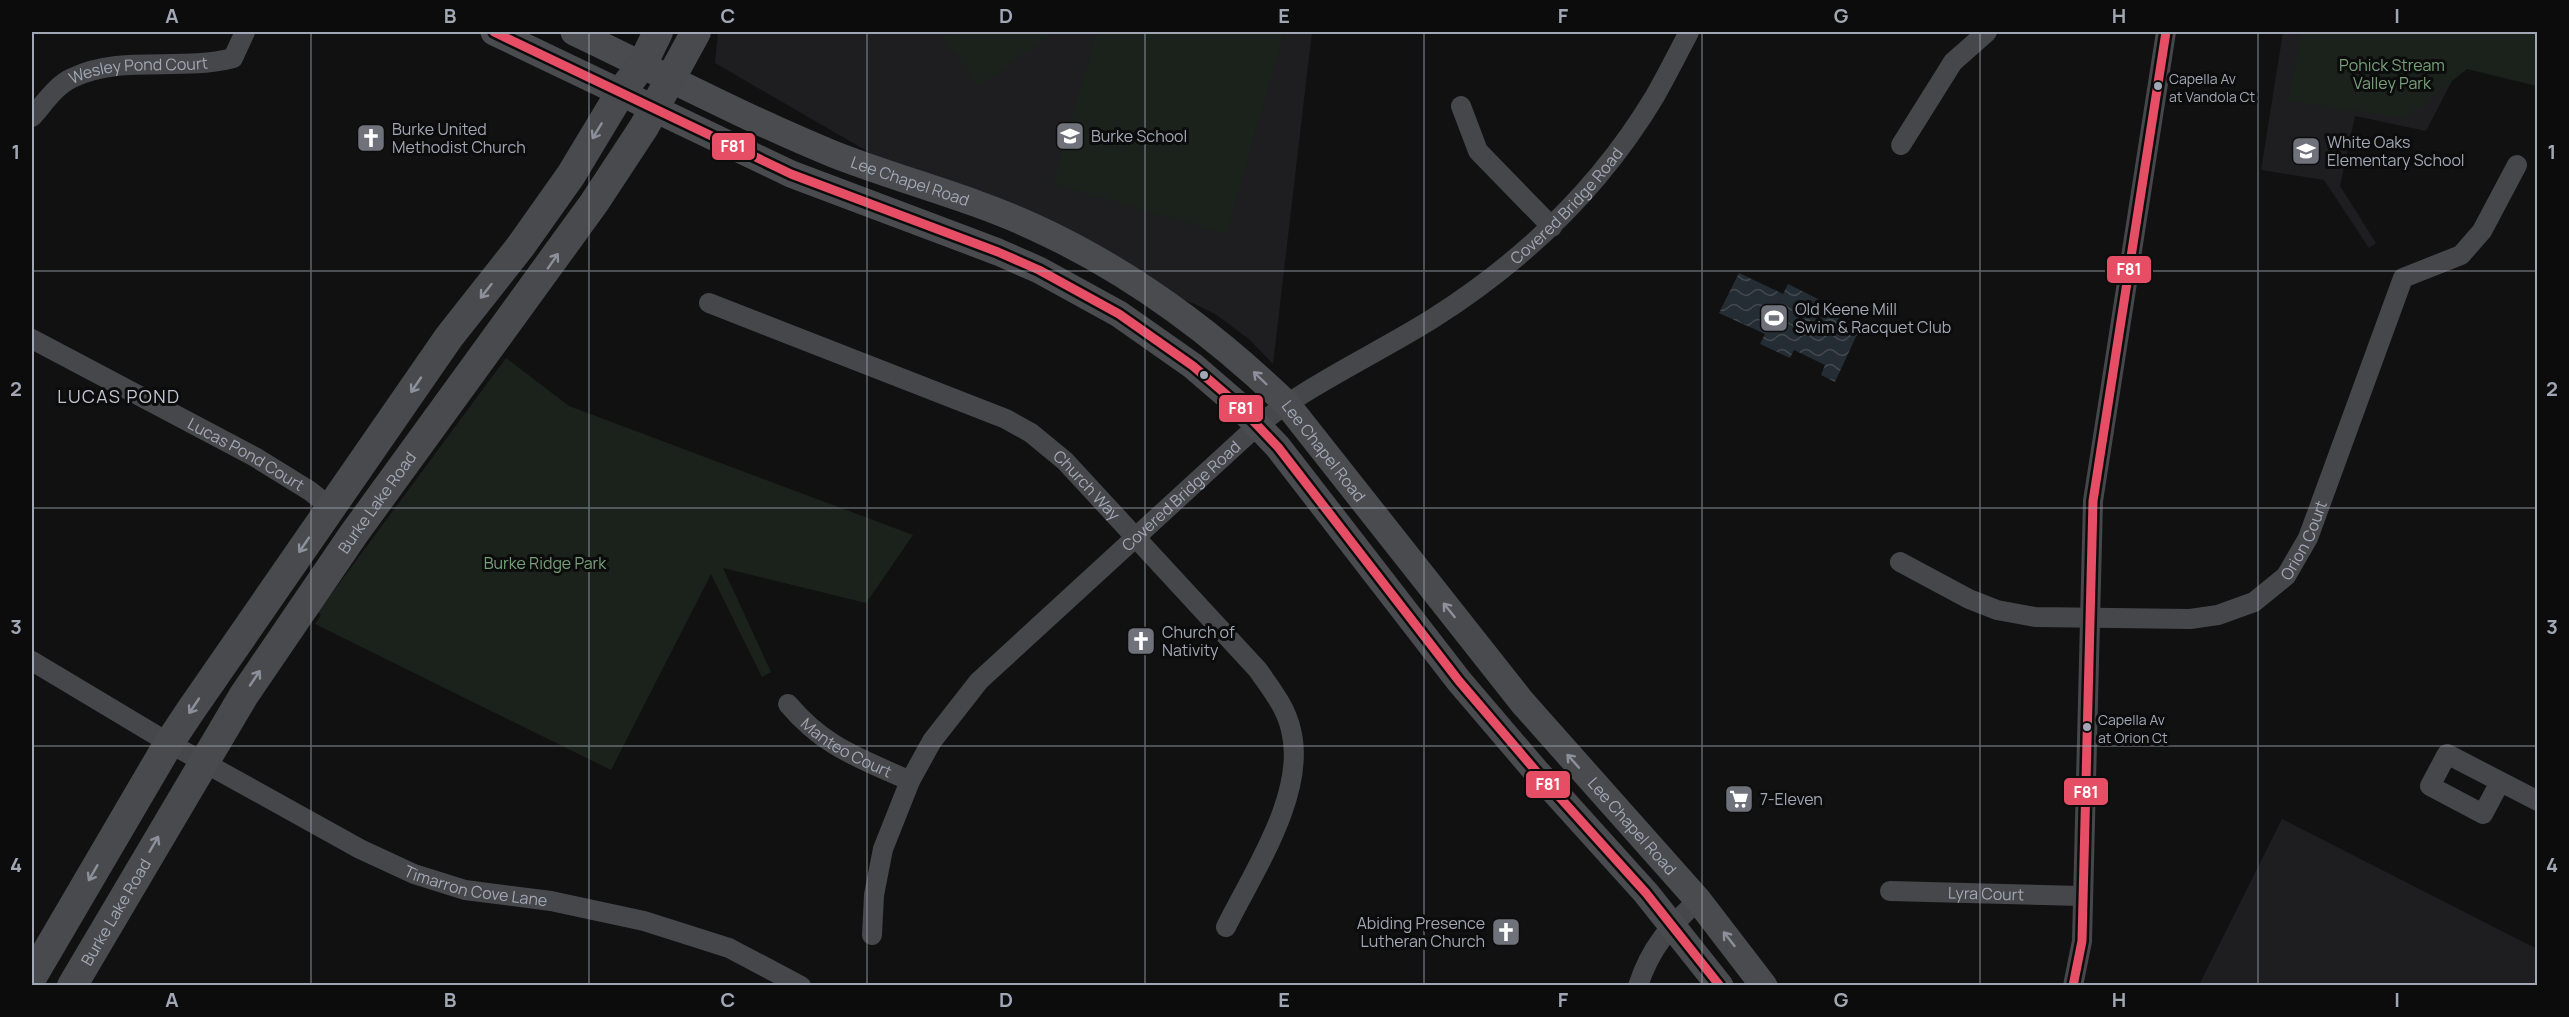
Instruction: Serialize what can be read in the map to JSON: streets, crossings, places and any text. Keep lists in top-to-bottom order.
{
  "streets": {
    "main road": ["Lee Chapel Road", "Burke Lake Road"],
    "street": [
      "Wesley Pond Court",
      "Covered Bridge Road",
      "Lucas Pond Court",
      "Church Way",
      "Orion Court",
      "Manteo Court",
      "Timarron Cove Lane",
      "Lyra Court"
    ]
  },
  "crossings": [
    ["Lee Chapel Road", "Covered Bridge Road"],
    ["Lee Chapel Road", "Burke Lake Road"],
    ["Covered Bridge Road", "Church Way"],
    ["Covered Bridge Road", "Manteo Court"],
    ["Burke Lake Road", "Timarron Cove Lane"]
  ],
  "districts": ["LUCAS POND"],
  "parks": ["Pohick Stream Valley Park", "Burke Ridge Park"],
  "places": {
    "other": ["Capella Av at Vandola Ct", "Capella Av at Orion Ct"],
    "school or university": ["Burke School", "White Oaks Elementary School"],
    "church": ["Burke United Methodist Church", "Church of Nativity", "Abiding Presence Lutheran Church"],
    "sports": ["Old Keene Mill Swim & Racquet Club"],
    "supermarket": ["7-Eleven"]
  },
  "lines": ["transit line F81"],
  "grid": {
    "columns": [
      "A",
      "B",
      "C",
      "D",
      "E",
      "F",
      "G",
      "H",
      "I"
    ],
    "rows": [
      "1",
      "2",
      "3",
      "4"
    ]
  }
}
